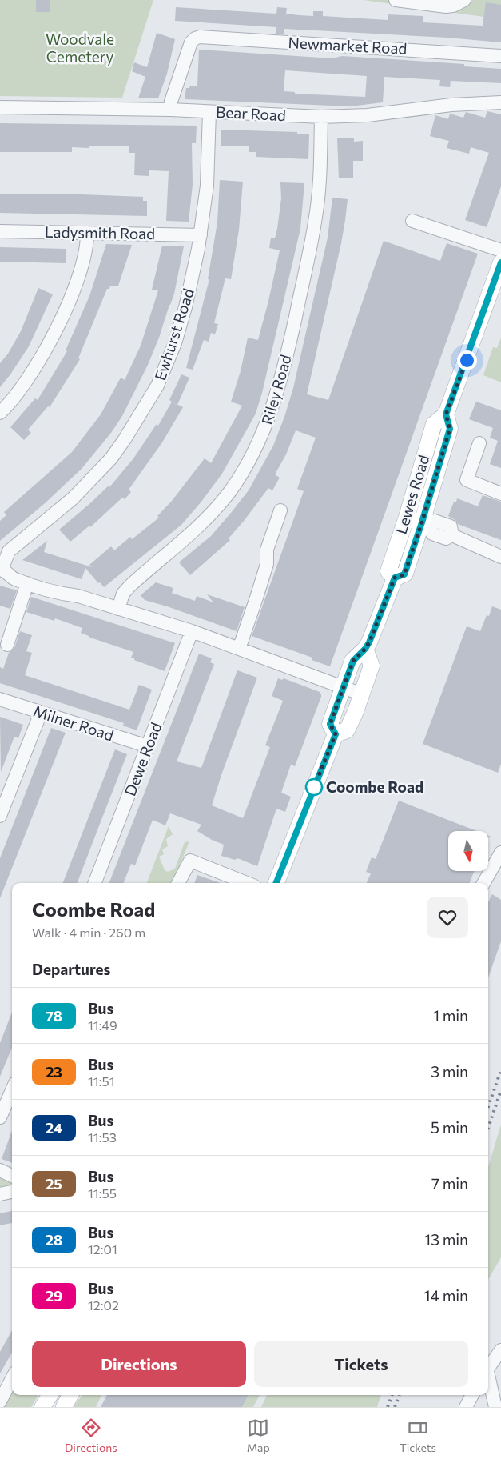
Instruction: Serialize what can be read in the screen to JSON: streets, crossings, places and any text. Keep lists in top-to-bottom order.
{
  "streets": {
    "main road": ["Lewes Road"],
    "street": [
      "Newmarket Road",
      "Bear Road",
      "Ladysmith Road",
      "Ewhurst Road",
      "Riley Road",
      "Milner Road",
      "Dewe Road"
    ]
  },
  "crossings": [
    ["Newmarket Road", "Bear Road"],
    ["Bear Road", "Ewhurst Road"],
    ["Bear Road", "Riley Road"],
    ["Ladysmith Road", "Ewhurst Road"],
    ["Milner Road", "Dewe Road"]
  ],
  "parks": ["Woodvale Cemetery"],
  "places": ["Coombe Road"],
  "lines": ["bus line 78"],
  "north": "bottom",
  "page": {
    "heading": [
      ["Coombe Road", "Walk · 4 min · 260 m"],
      "Departures"
    ],
    "list": [
      {
        "mark": "78",
        "name": "Bus",
        "note": "11:49",
        "value": "1 min"
      },
      {
        "mark": "23",
        "name": "Bus",
        "note": "11:51",
        "value": "3 min"
      },
      {
        "mark": "24",
        "name": "Bus",
        "note": "11:53",
        "value": "5 min"
      },
      {
        "mark": "25",
        "name": "Bus",
        "note": "11:55",
        "value": "7 min"
      },
      {
        "mark": "28",
        "name": "Bus",
        "note": "12:01",
        "value": "13 min"
      },
      {
        "mark": "29",
        "name": "Bus",
        "note": "12:02",
        "value": "14 min"
      }
    ],
    "buttons": ["Directions", "Tickets"],
    "tabs": ["Directions", "Map", "Tickets"]
  }
}
